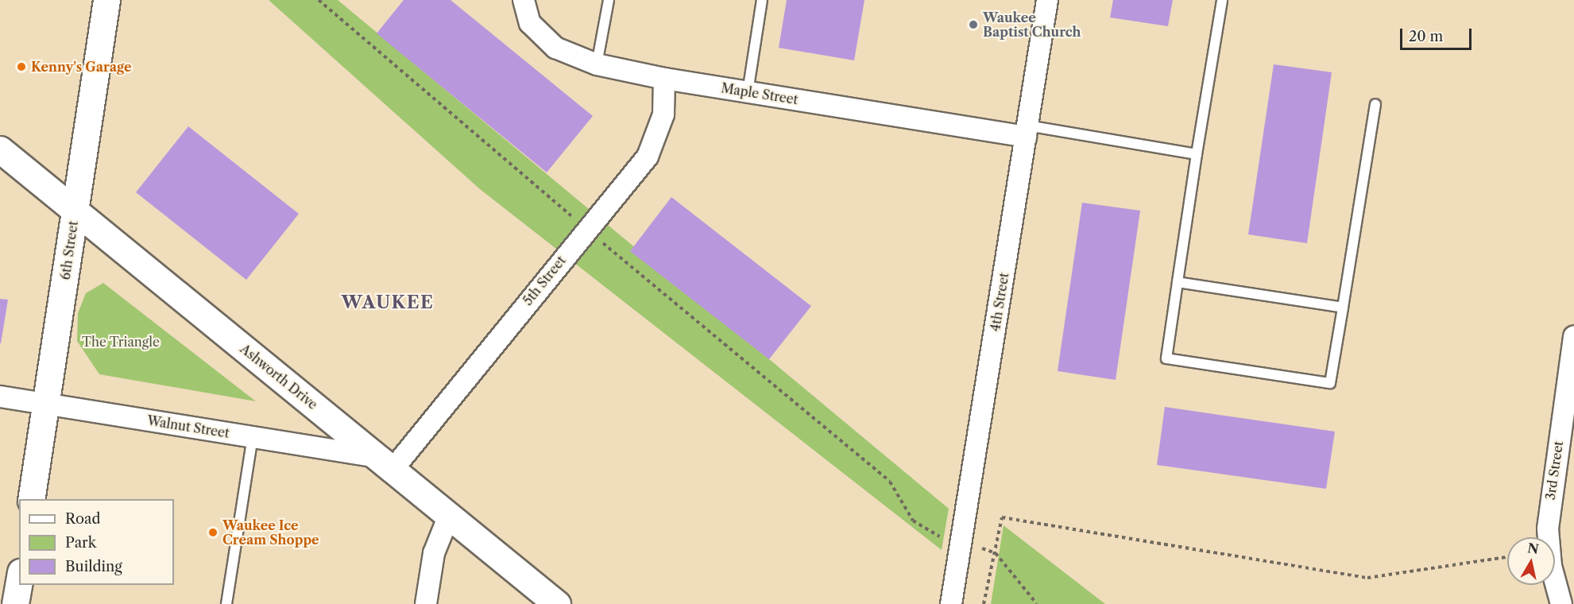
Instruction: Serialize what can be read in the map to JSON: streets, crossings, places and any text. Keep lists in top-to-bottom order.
{
  "streets": {
    "main road": ["6th Street", "Ashworth Drive"],
    "street": [
      "Maple Street",
      "5th Street",
      "4th Street",
      "Walnut Street",
      "3rd Street"
    ]
  },
  "crossings": [
    ["Maple Street", "5th Street"],
    ["Maple Street", "4th Street"],
    ["6th Street", "Ashworth Drive"],
    ["6th Street", "Walnut Street"],
    ["5th Street", "Ashworth Drive"],
    ["5th Street", "Walnut Street"],
    ["Ashworth Drive", "Walnut Street"]
  ],
  "districts": ["WAUKEE"],
  "parks": ["The Triangle"],
  "places": ["Waukee Baptist Church", "Kenny's Garage", "Waukee Ice Cream Shoppe"],
  "legend": ["Road", "Park", "Building"],
  "scale_bar": "20 m",
  "north": "top"
}
